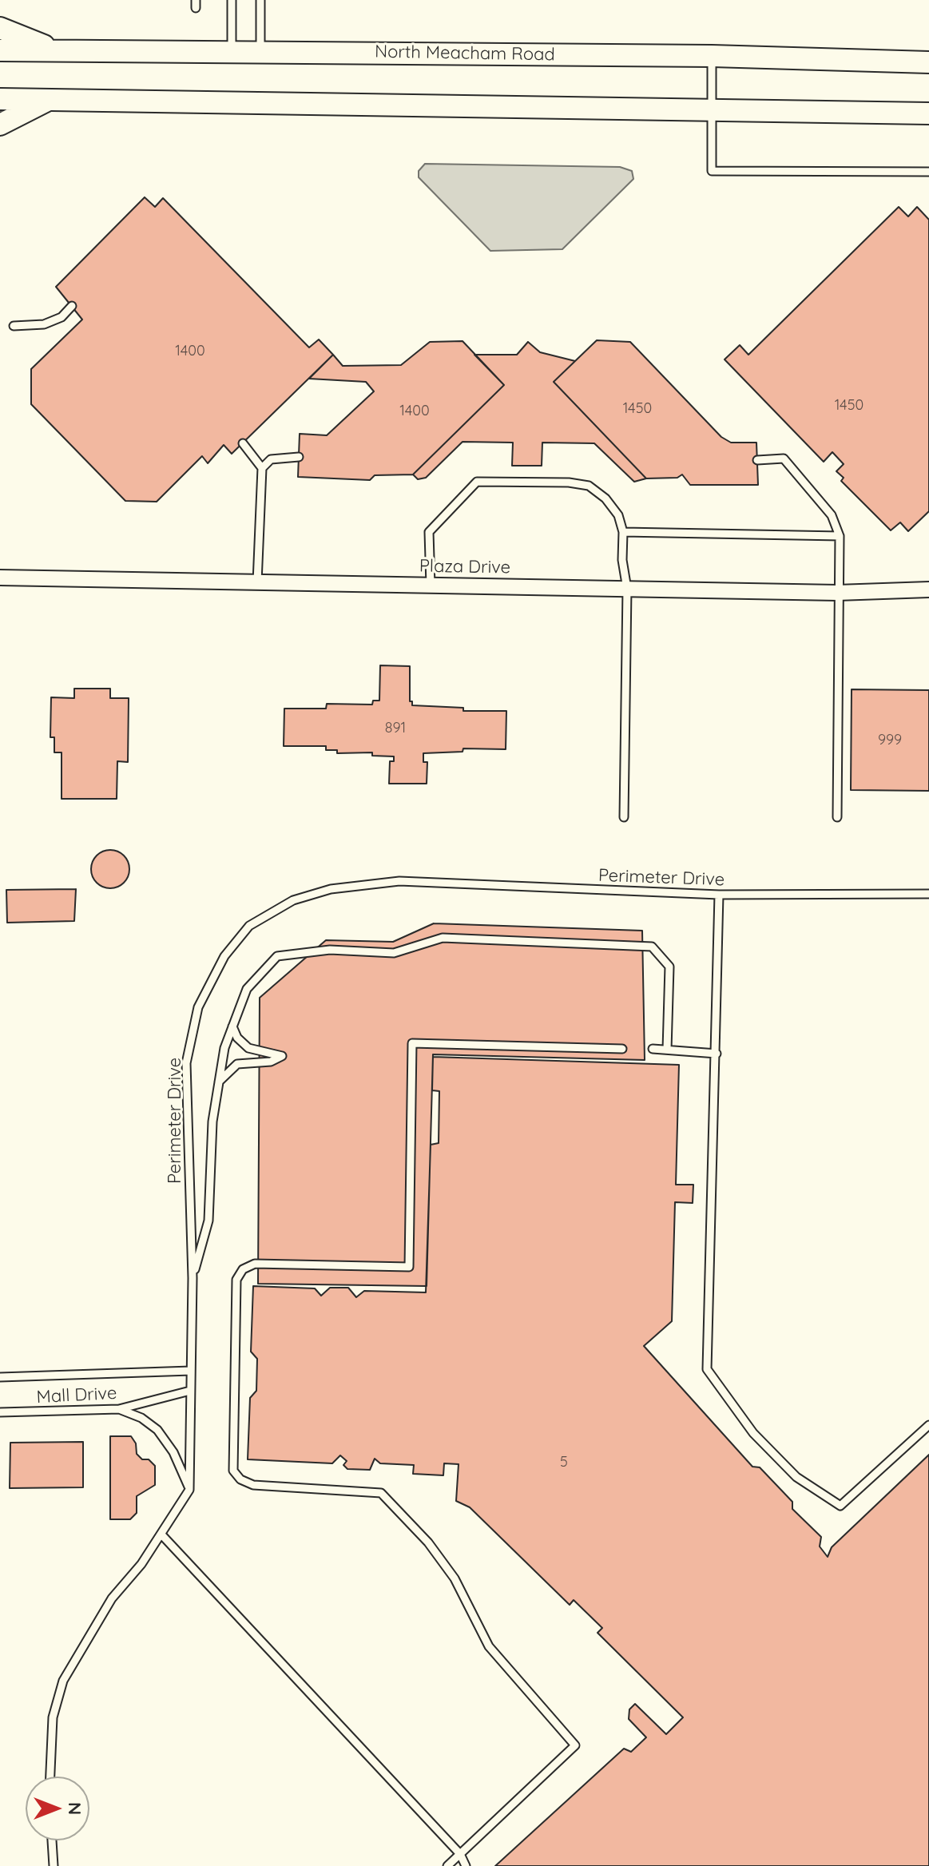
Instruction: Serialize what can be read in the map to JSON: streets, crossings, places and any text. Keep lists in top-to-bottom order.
{
  "streets": {
    "main road": ["North Meacham Road"],
    "street": ["Plaza Drive"],
    "lane": ["Perimeter Drive", "Mall Drive"]
  },
  "crossings": [
    ["Perimeter Drive", "Mall Drive"]
  ],
  "house_numbers": [
    "1400",
    "1450",
    "1450",
    "1400",
    "891",
    "999",
    "5"
  ],
  "north": "right"
}
